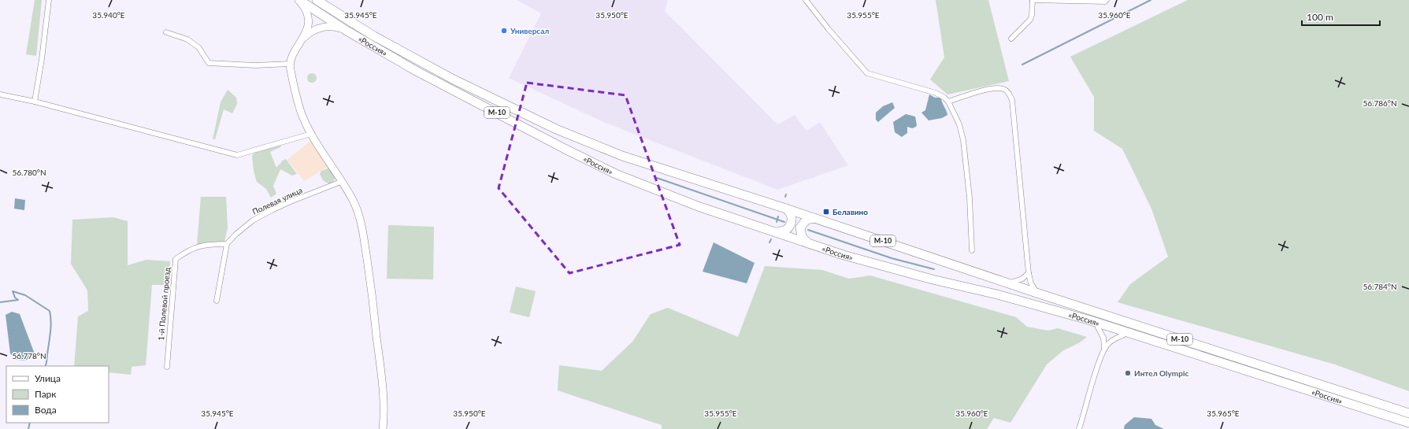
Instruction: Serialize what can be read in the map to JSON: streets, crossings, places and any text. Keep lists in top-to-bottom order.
{
  "streets": {
    "highway": ["«Россия»", "М-10"],
    "street": ["Полевая улица", "1-й Полевой проезд"]
  },
  "crossings": [
    ["Полевая улица", "1-й Полевой проезд"]
  ],
  "places": {
    "other": ["Универсал", "Интел Olympic"],
    "transit": ["Белавино"]
  },
  "legend": ["Улица", "Парк", "Вода"],
  "scale_bar": "100 m",
  "coordinates": [
    "35.945°E",
    "35.950°E",
    "35.955°E",
    "35.960°E",
    "35.940°E",
    "56.786°N",
    "56.780°N",
    "56.784°N",
    "56.778°N",
    "35.965°E"
  ]
}
